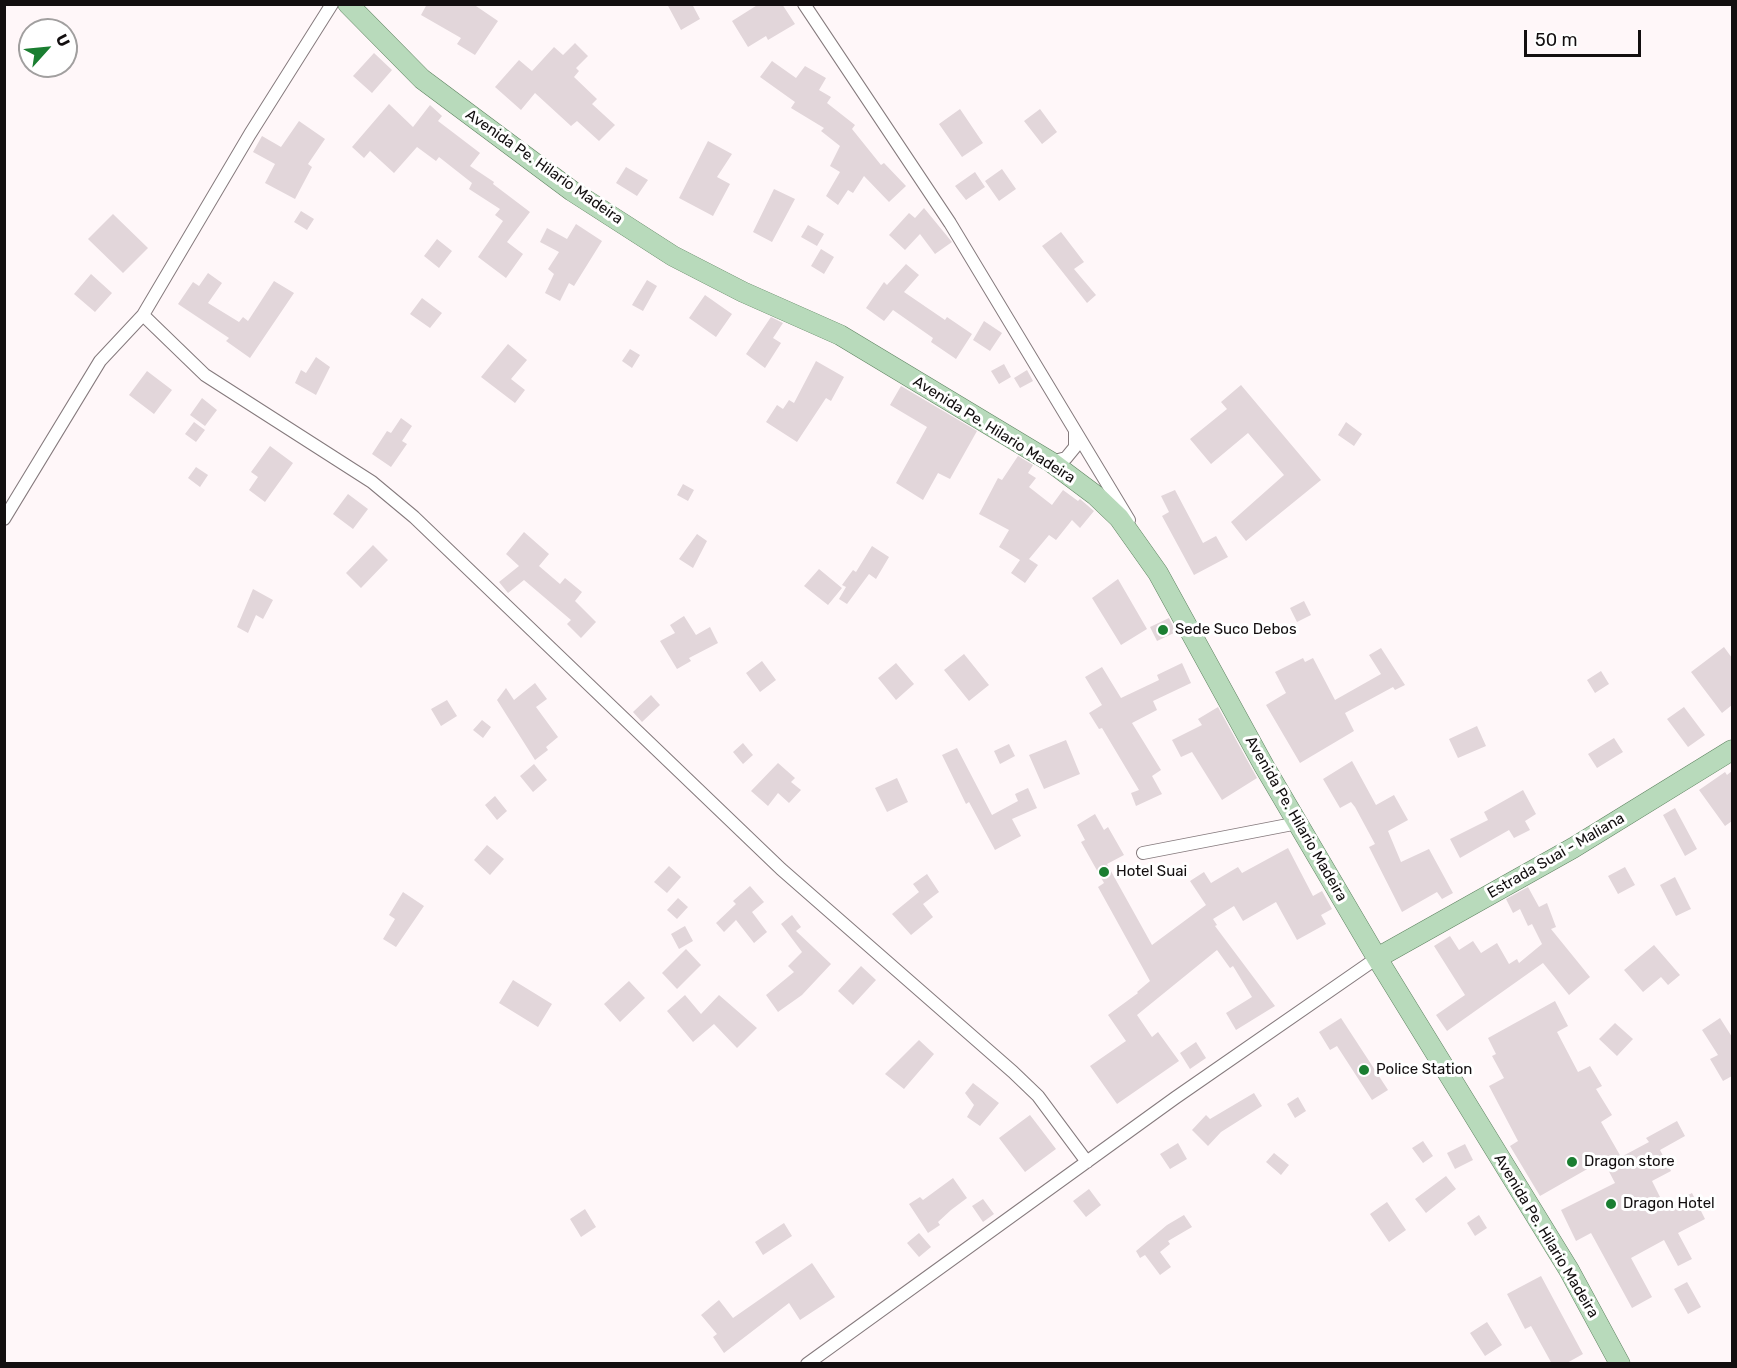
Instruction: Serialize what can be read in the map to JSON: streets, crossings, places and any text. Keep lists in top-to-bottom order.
{
  "streets": {
    "main road": ["Avenida Pe. Hilario Madeira", "Estrada Suai - Maliana"]
  },
  "crossings": [
    ["Avenida Pe. Hilario Madeira", "Estrada Suai - Maliana"]
  ],
  "places": [
    "Sede Suco Debos",
    "Hotel Suai",
    "Police Station",
    "Dragon store",
    "Dragon Hotel"
  ],
  "scale_bar": "50 m",
  "north": "top right"
}
